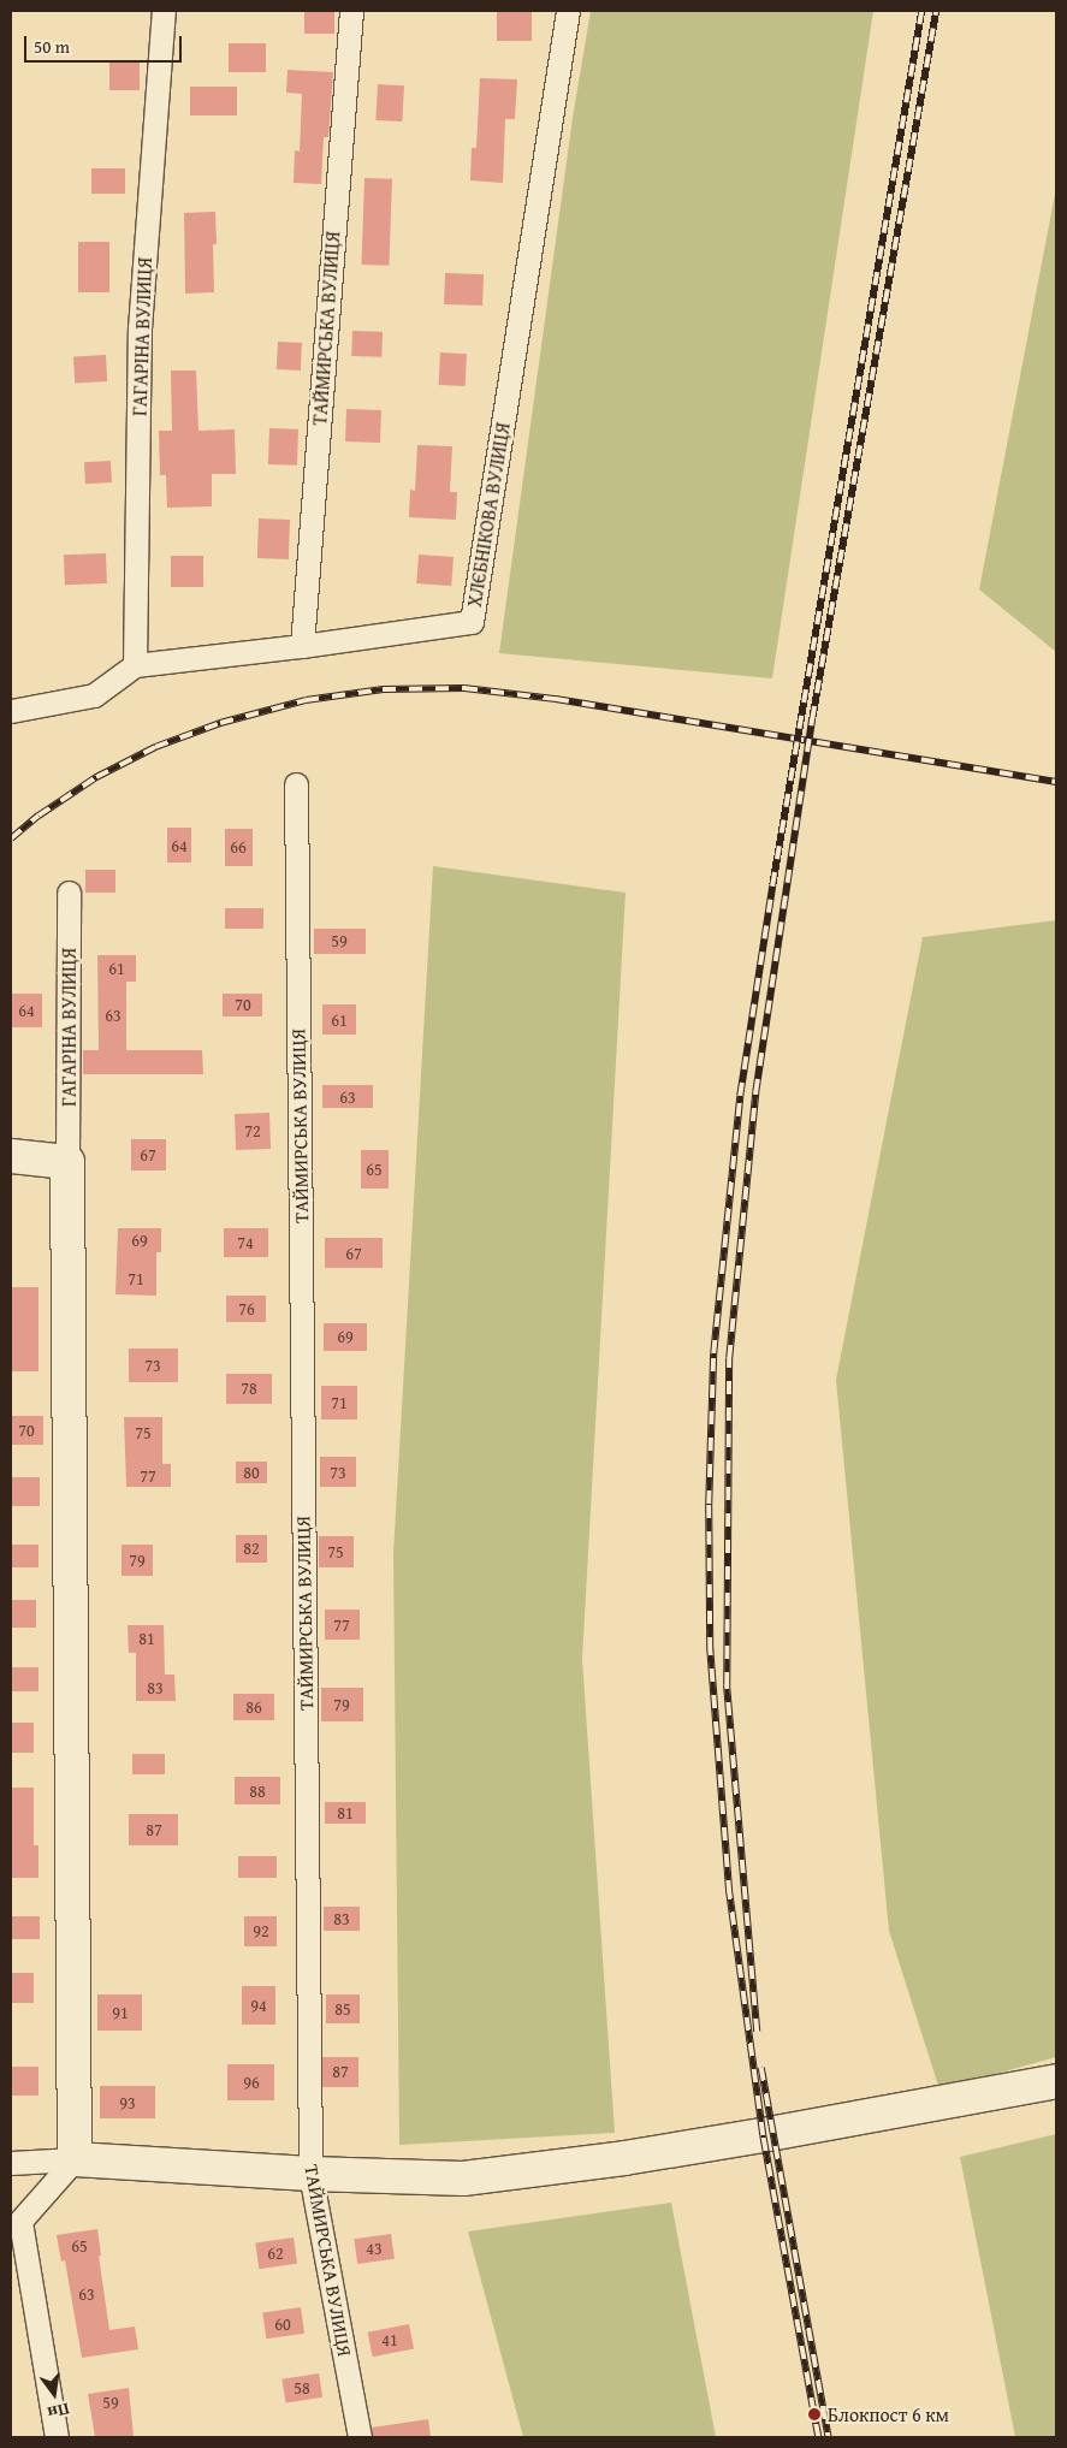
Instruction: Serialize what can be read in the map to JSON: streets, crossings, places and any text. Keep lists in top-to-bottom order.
{
  "streets": {
    "street": ["ТАЙМИРСЬКА ВУЛИЦЯ", "ГАГАРІНА ВУЛИЦЯ", "ХЛЄБНІКОВА ВУЛИЦЯ"]
  },
  "crossings": [
    ["ТАЙМИРСЬКА ВУЛИЦЯ", "ХЛЄБНІКОВА ВУЛИЦЯ"],
    ["ГАГАРІНА ВУЛИЦЯ", "ХЛЄБНІКОВА ВУЛИЦЯ"]
  ],
  "places": ["Блокпост 6 км"],
  "house_numbers": [
    "64",
    "66",
    "59",
    "61",
    "70",
    "64",
    "63",
    "61",
    "63",
    "72",
    "67",
    "65",
    "69",
    "74",
    "67",
    "71",
    "76",
    "69",
    "73",
    "78",
    "71",
    "70",
    "75",
    "80",
    "73",
    "77",
    "82",
    "75",
    "79",
    "77",
    "81",
    "83",
    "79",
    "86",
    "88",
    "81",
    "87",
    "83",
    "92",
    "94",
    "85",
    "91",
    "87",
    "96",
    "93",
    "65",
    "43",
    "62",
    "63",
    "60",
    "41",
    "58",
    "59"
  ],
  "scale_bar": "50 m",
  "north": "bottom"
}
